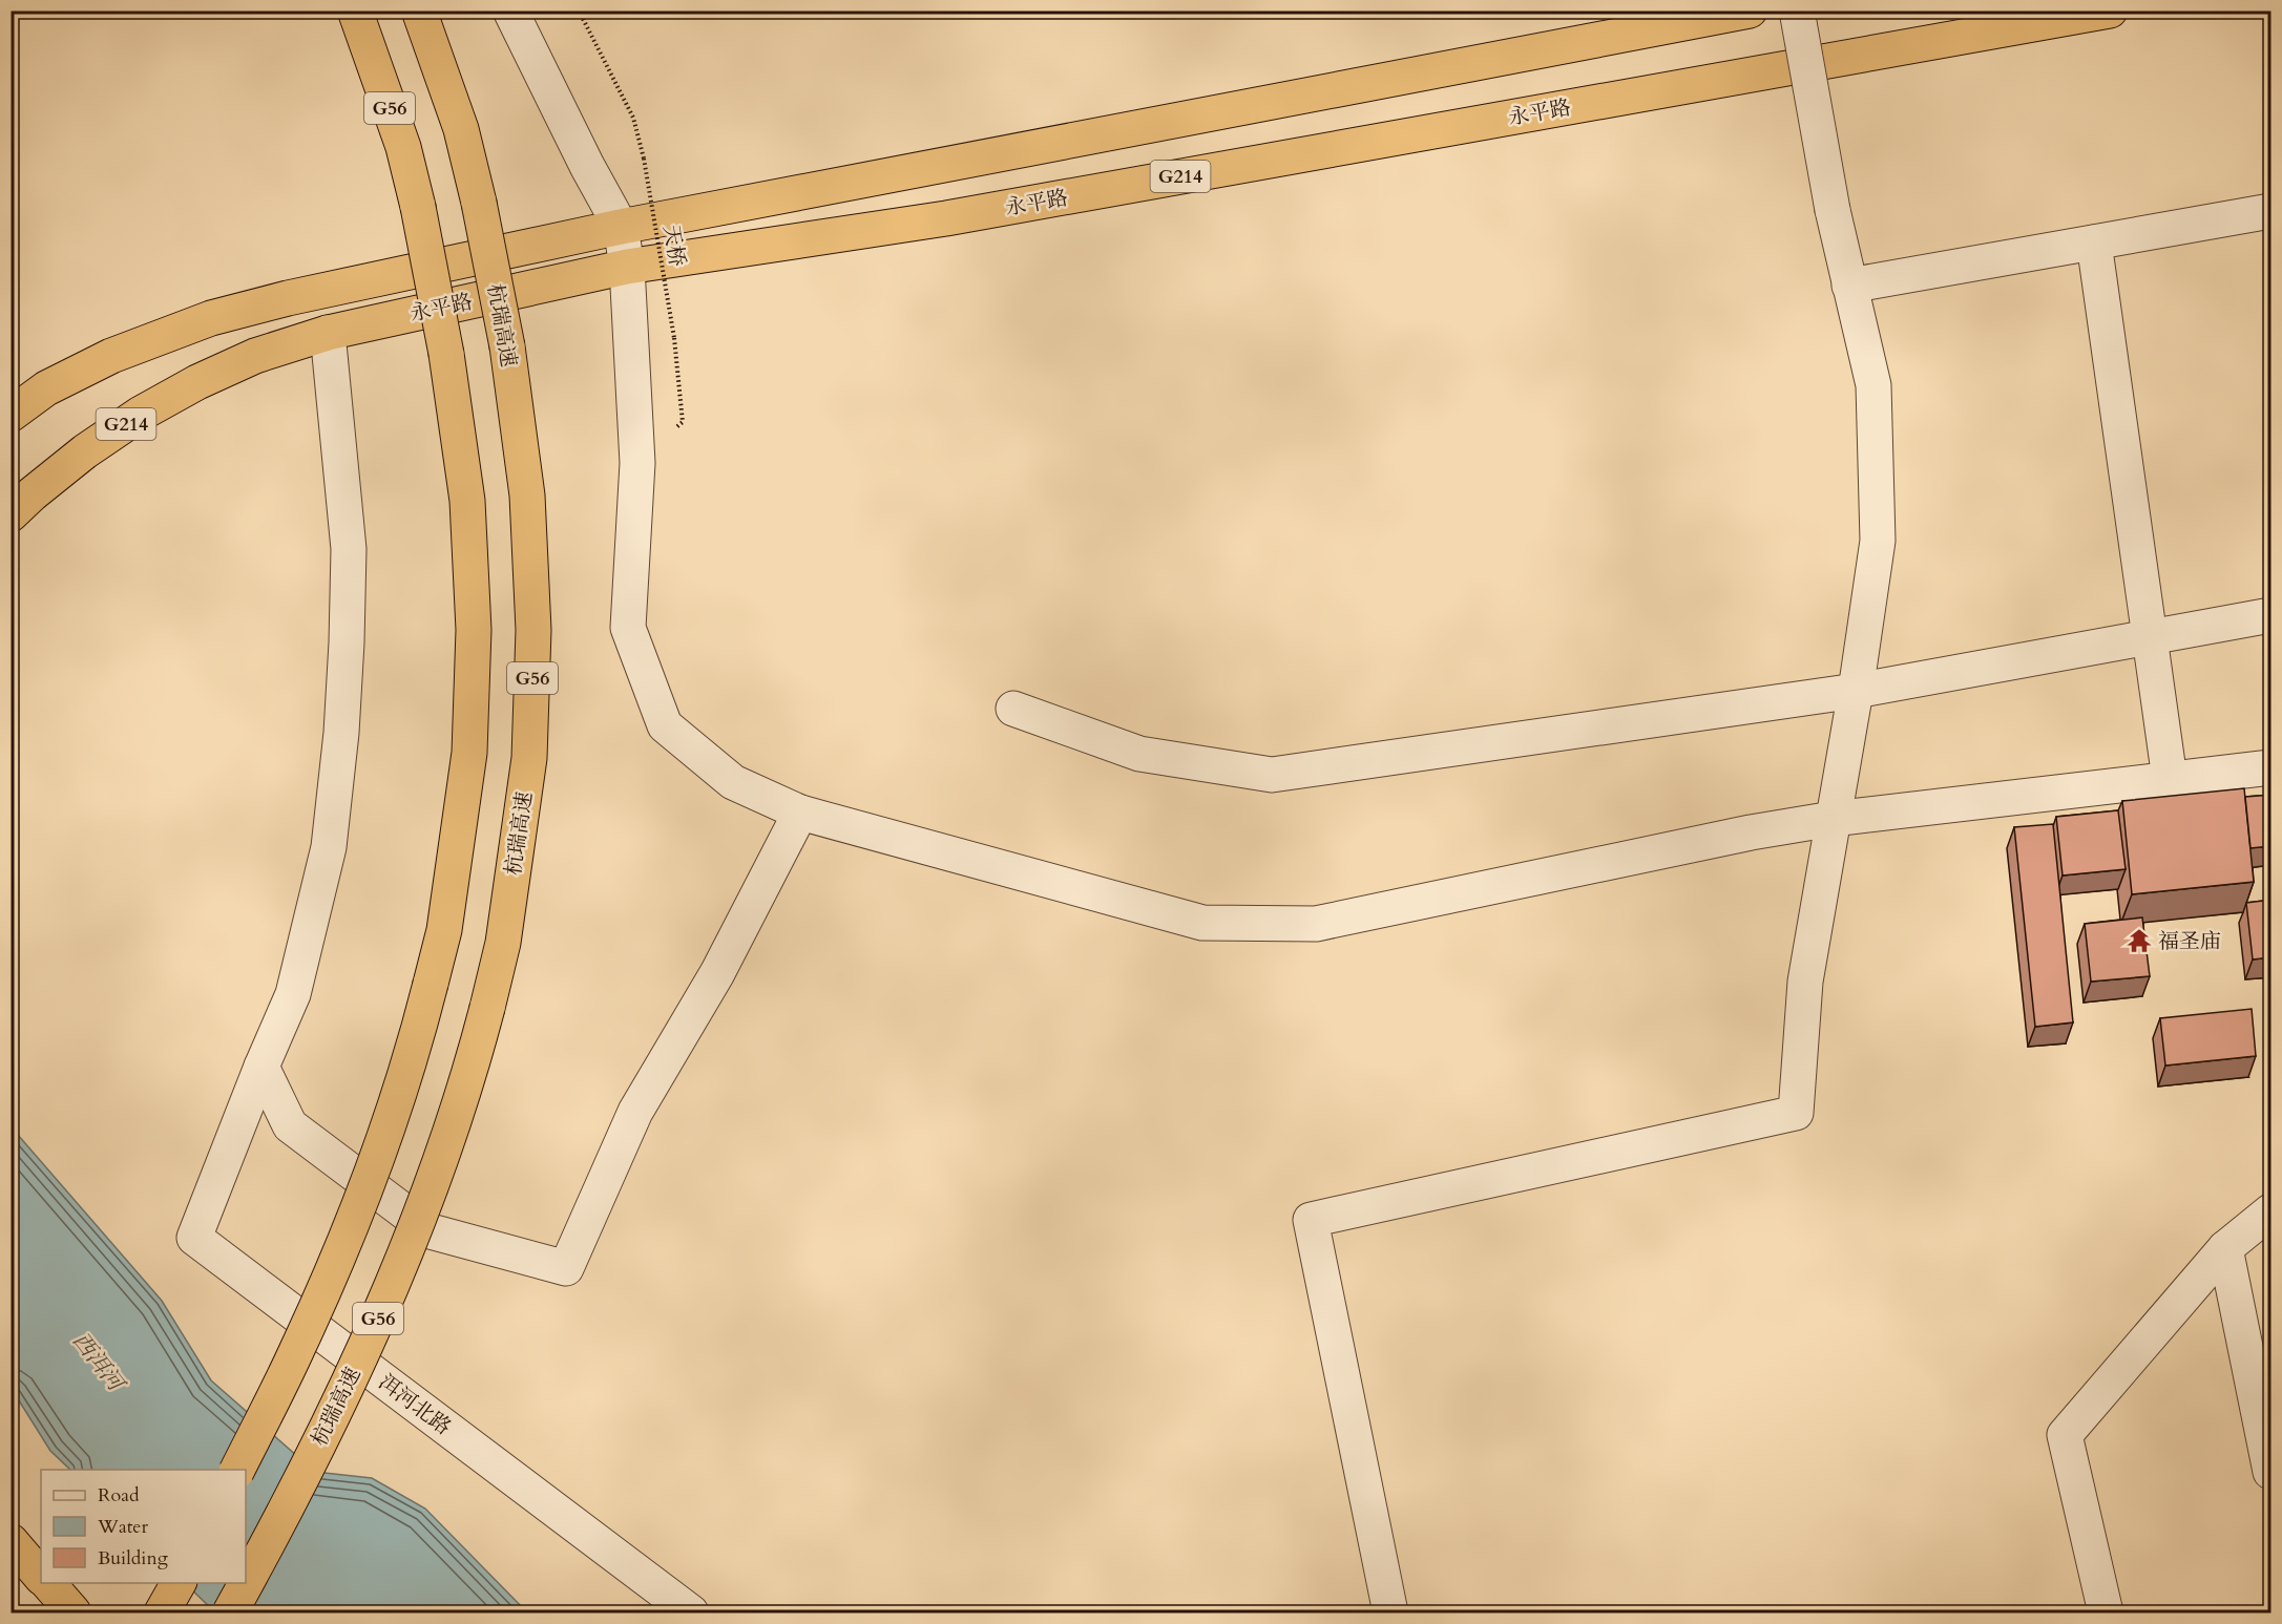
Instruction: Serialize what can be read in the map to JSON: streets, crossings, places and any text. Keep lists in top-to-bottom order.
{
  "streets": {
    "highway": [
      "G56",
      "永平路",
      "G214",
      "杭瑞高速"
    ],
    "street": ["洱河北路"],
    "path": ["天桥"]
  },
  "water": ["西洱河"],
  "places": {
    "temple": ["福圣庙"]
  },
  "legend": ["Road", "Water", "Building"]
}
